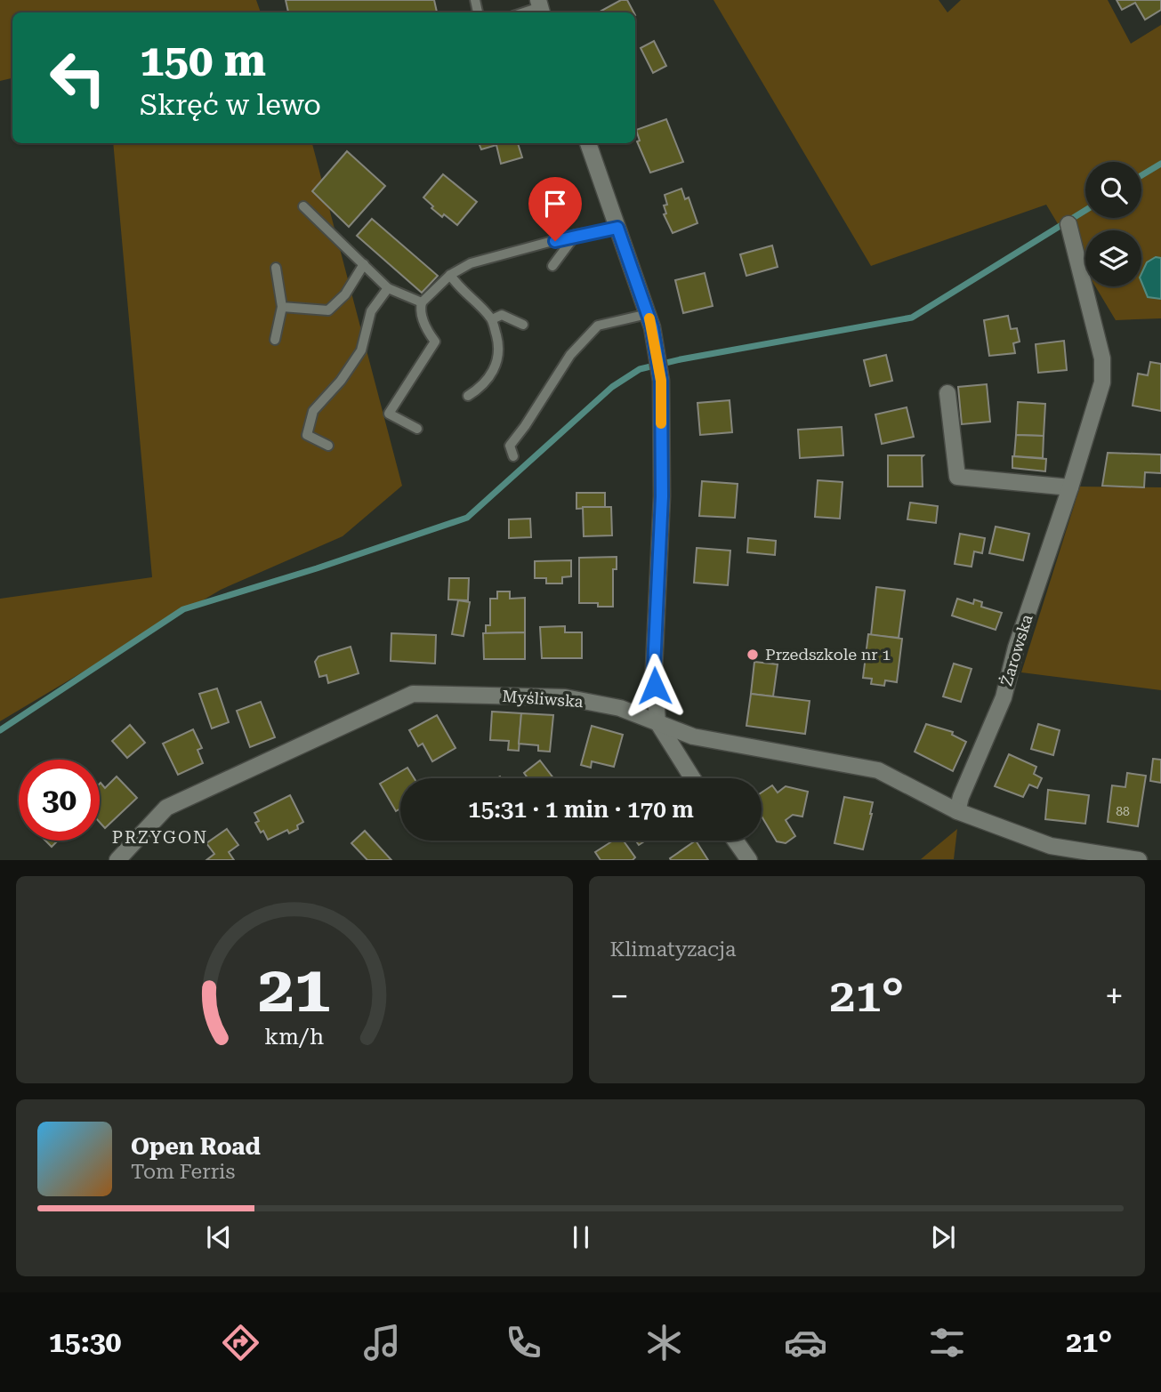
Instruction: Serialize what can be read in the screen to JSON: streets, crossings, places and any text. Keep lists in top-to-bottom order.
{
  "streets": {
    "street": ["Żarowska", "Myśliwska"]
  },
  "crossings": [
    ["Żarowska", "Myśliwska"]
  ],
  "districts": ["PRZYGON"],
  "places": ["Przedszkole nr 1"],
  "house_numbers": ["88"],
  "page": {
    "turn": ["150 m", "Skręć w lewo"],
    "limit": "30",
    "trip": "15:31 · 1 min · 170 m",
    "tile": "Klimatyzacja",
    "heat": ["−", "21°", "+"],
    "song": ["Open Road", "Tom Ferris"],
    "tabs": ["15:30", "21°"],
    "gauge": ["21", "km/h"]
  }
}
